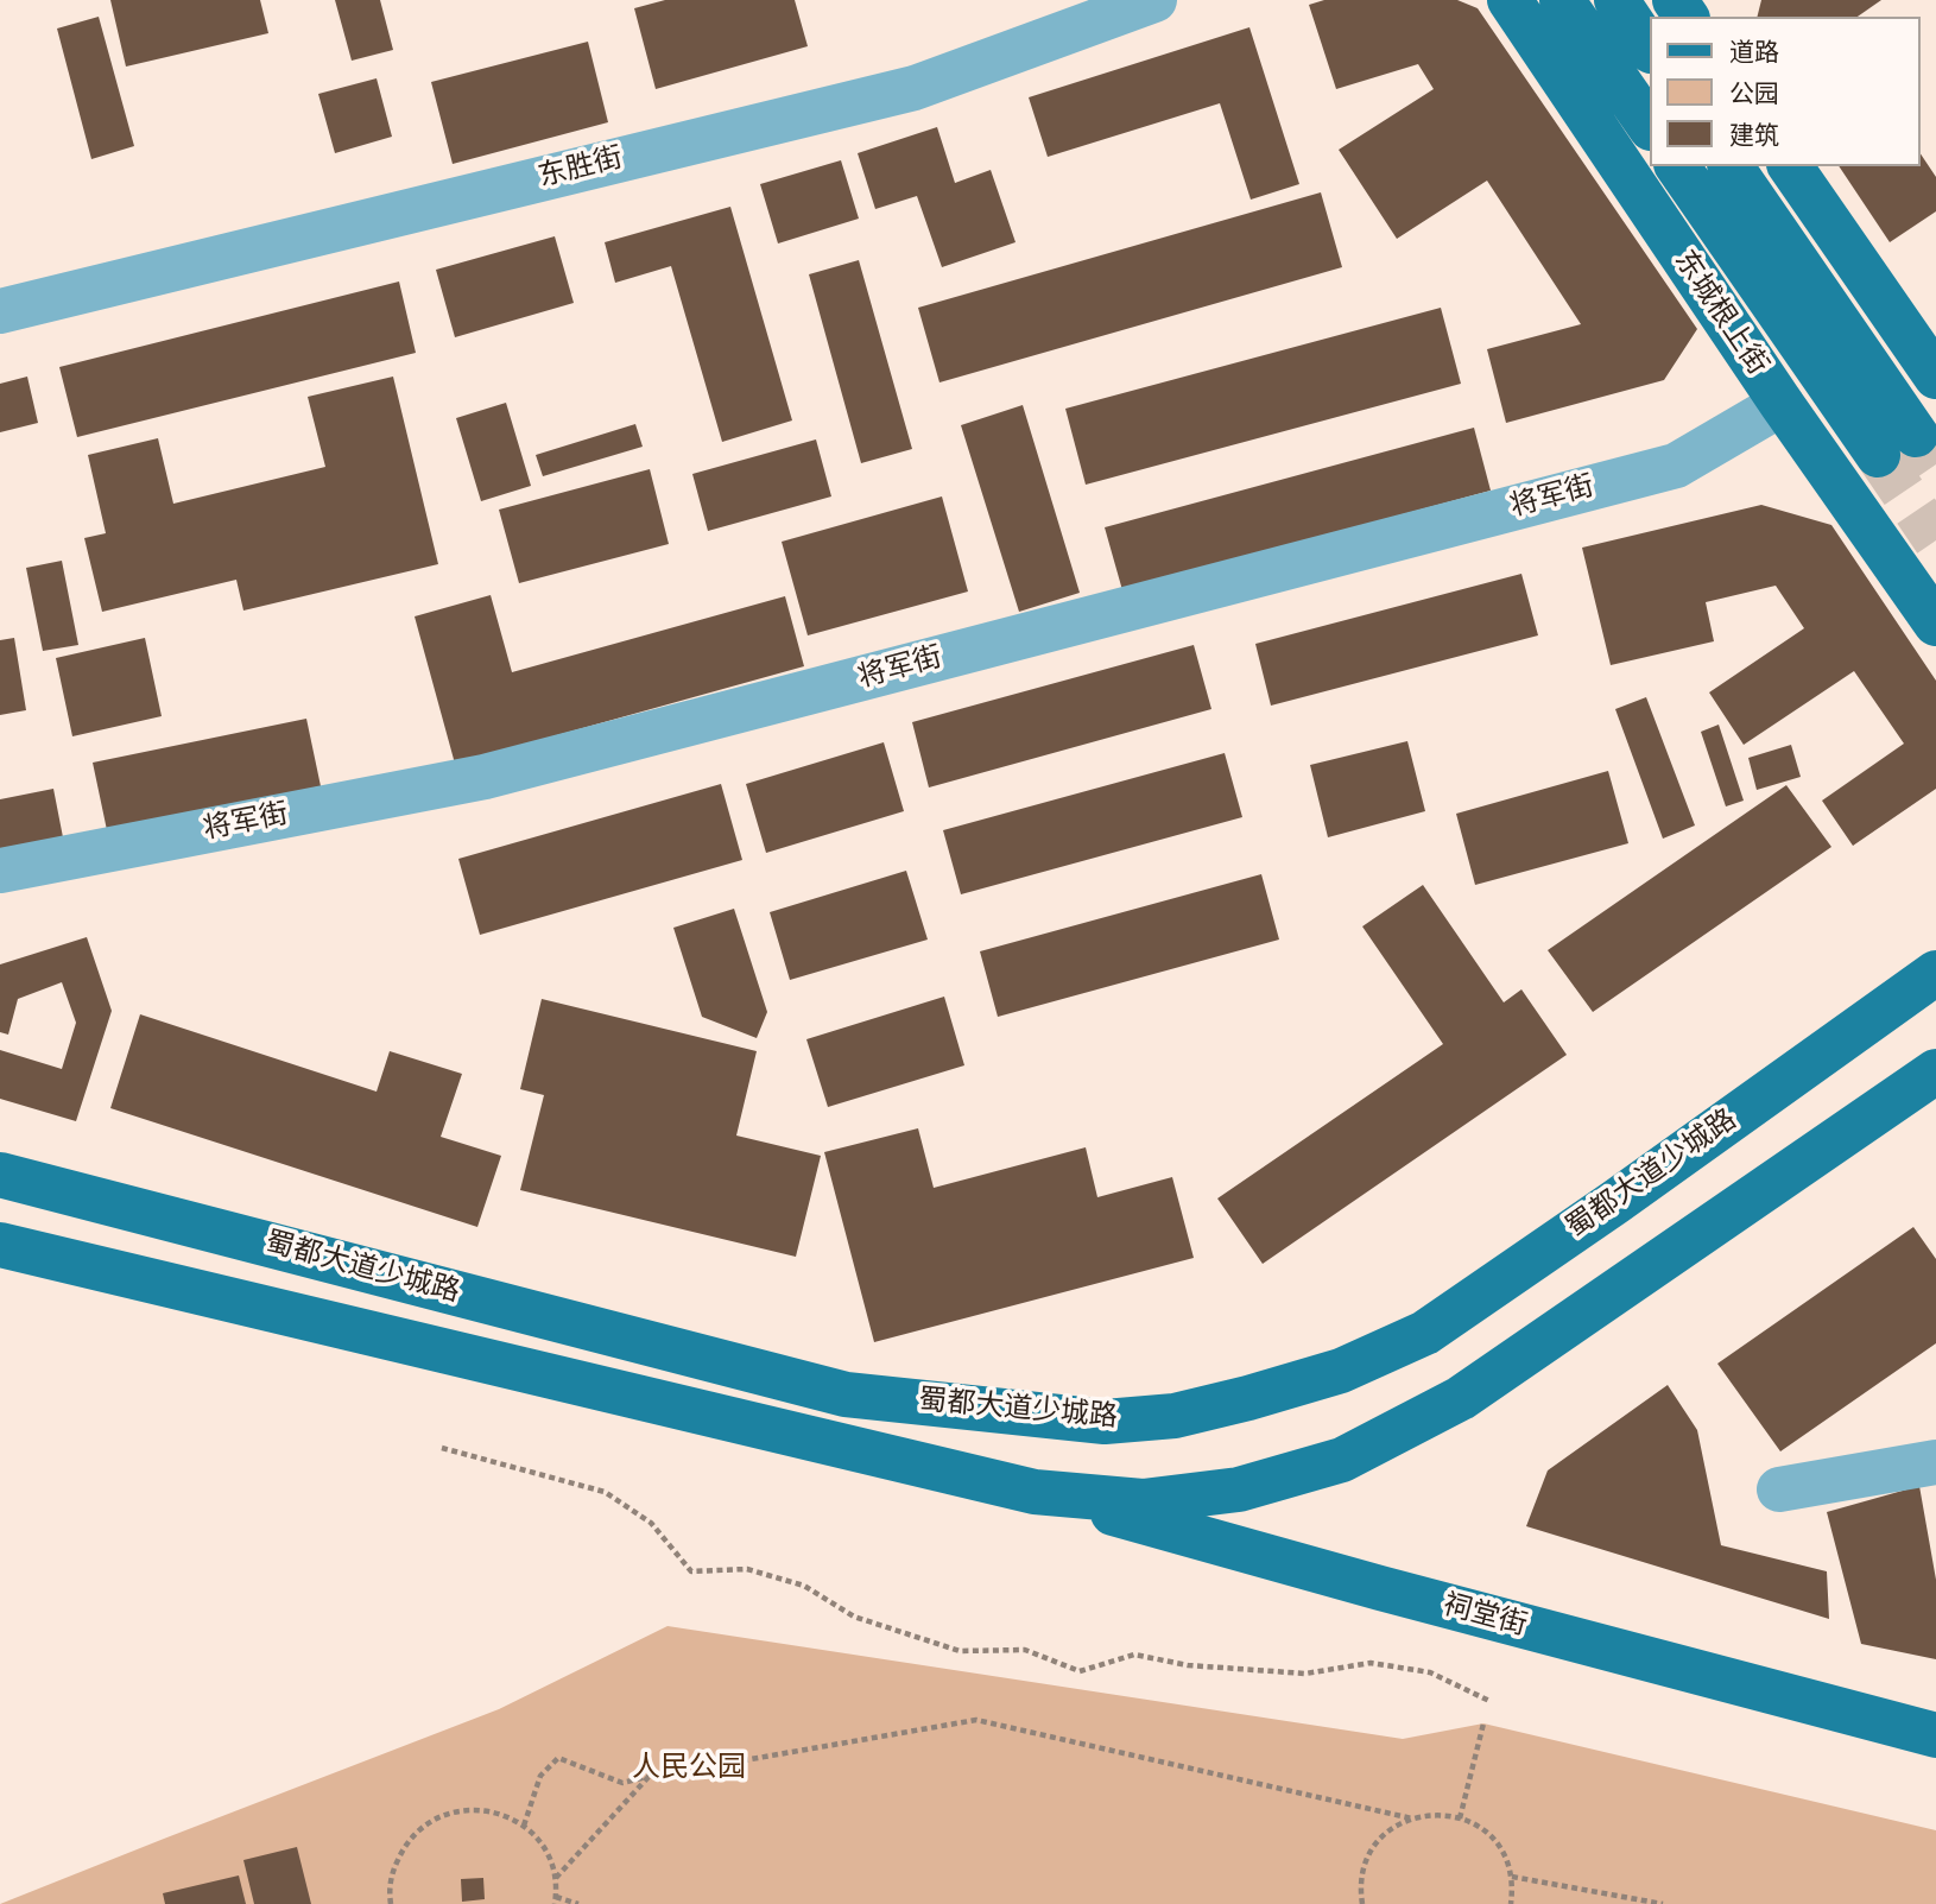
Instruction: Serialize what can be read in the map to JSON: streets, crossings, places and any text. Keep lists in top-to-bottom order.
{
  "streets": {
    "main road": ["东城根上街", "蜀都大道少城路", "祠堂街"],
    "street": ["东胜街", "将军街"]
  },
  "crossings": [
    ["东城根上街", "将军街"],
    ["蜀都大道少城路", "祠堂街"]
  ],
  "parks": ["人民公园"],
  "legend": ["道路", "公园", "建筑"]
}
